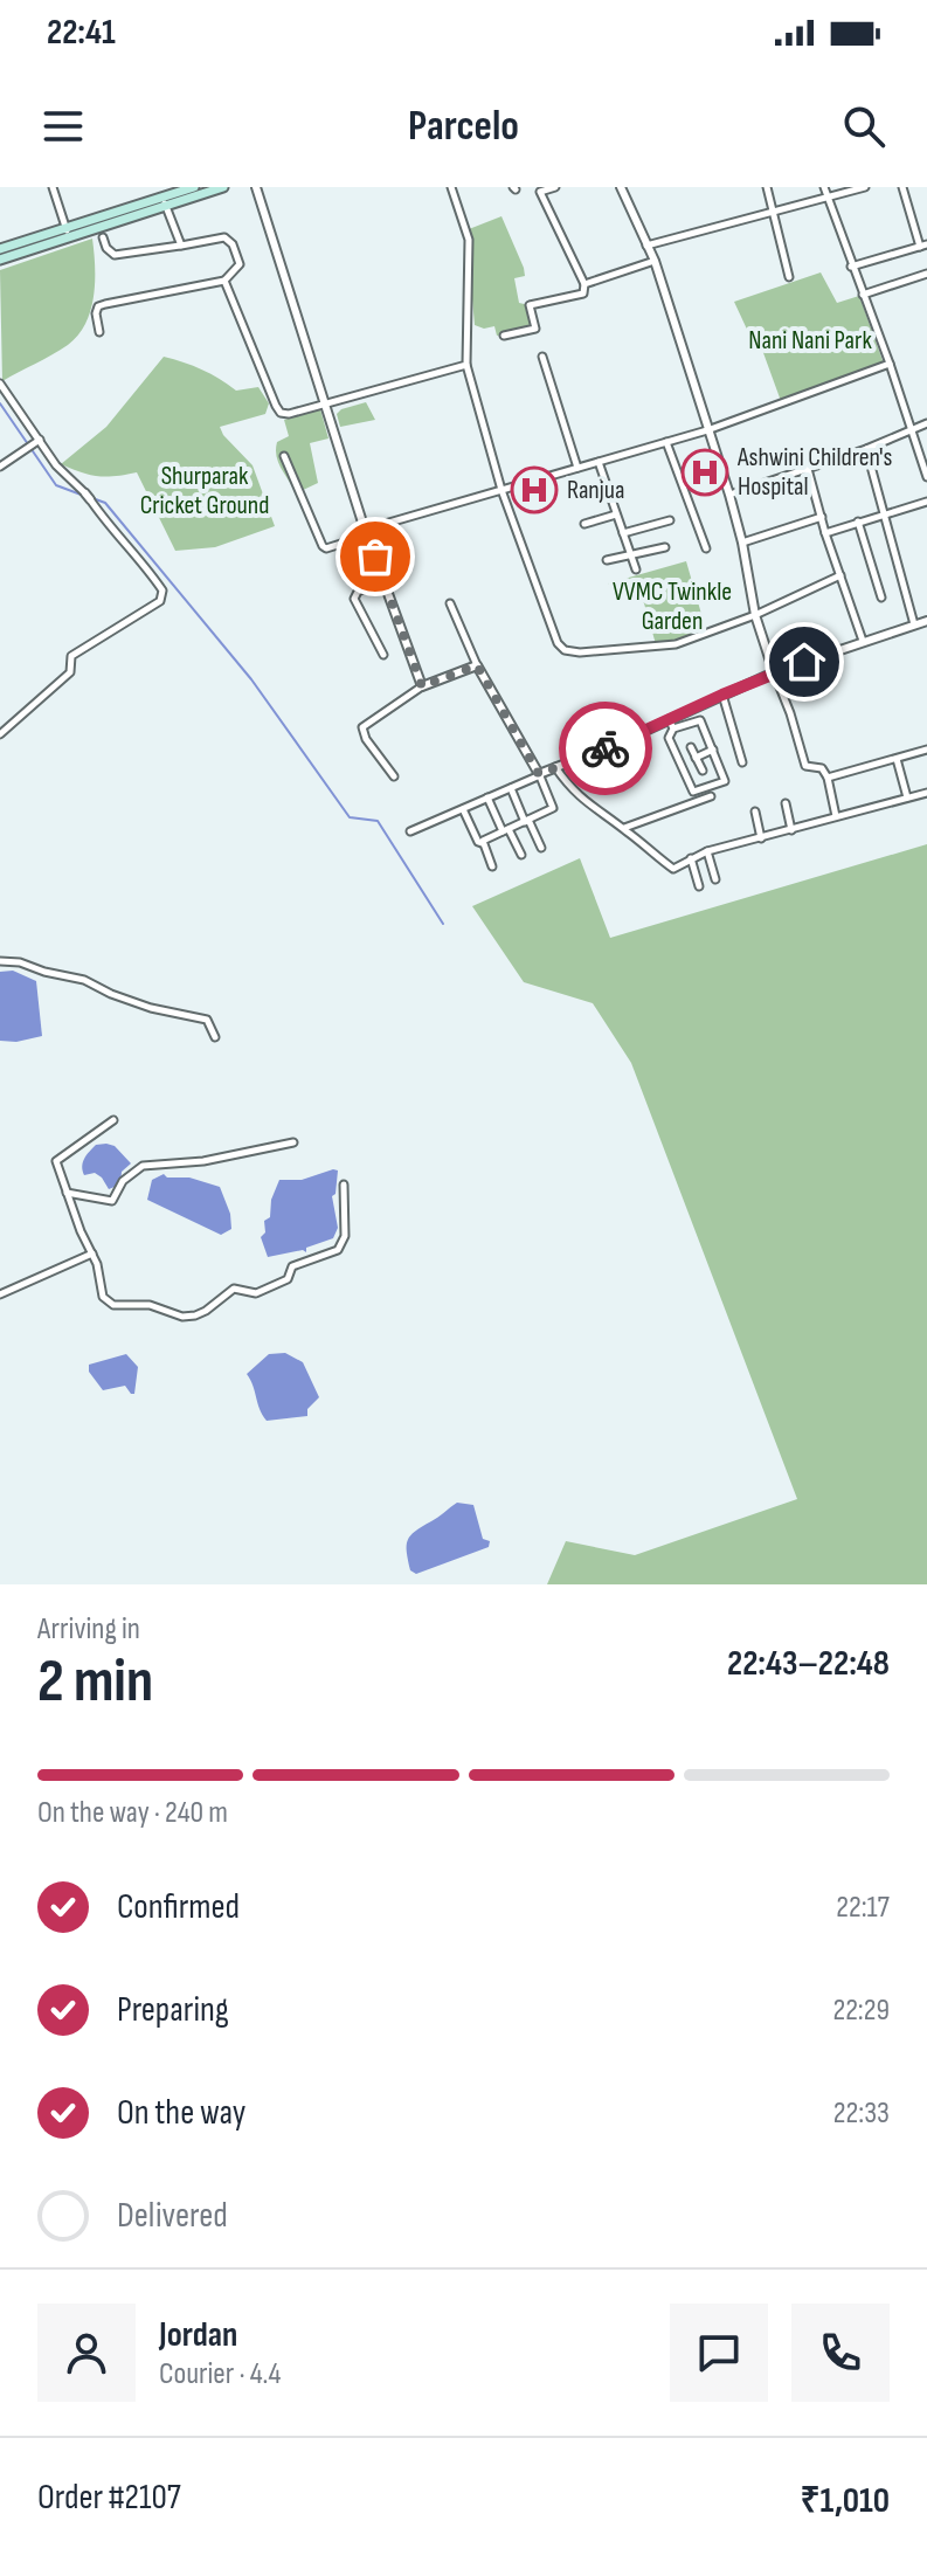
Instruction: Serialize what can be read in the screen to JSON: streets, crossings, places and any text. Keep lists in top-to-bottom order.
{
  "parks": ["Nani Nani Park", "Shurparak Cricket Ground", "VVMC Twinkle Garden"],
  "places": {
    "hospital": ["Ashwini Children's Hospital", "Ranjua"]
  },
  "page": {
    "status": "22:41",
    "header": "Parcelo",
    "heading": ["2 min", "Arriving in", "22:43–22:48"],
    "panel": [
      "Jordan",
      "Courier · 4.4",
      "Order #2107",
      "₹1,010"
    ],
    "bar": "On the way · 240 m",
    "list": [
      ["Confirmed", "22:17"],
      ["Preparing", "22:29"],
      ["On the way", "22:33"],
      "Delivered"
    ]
  }
}
